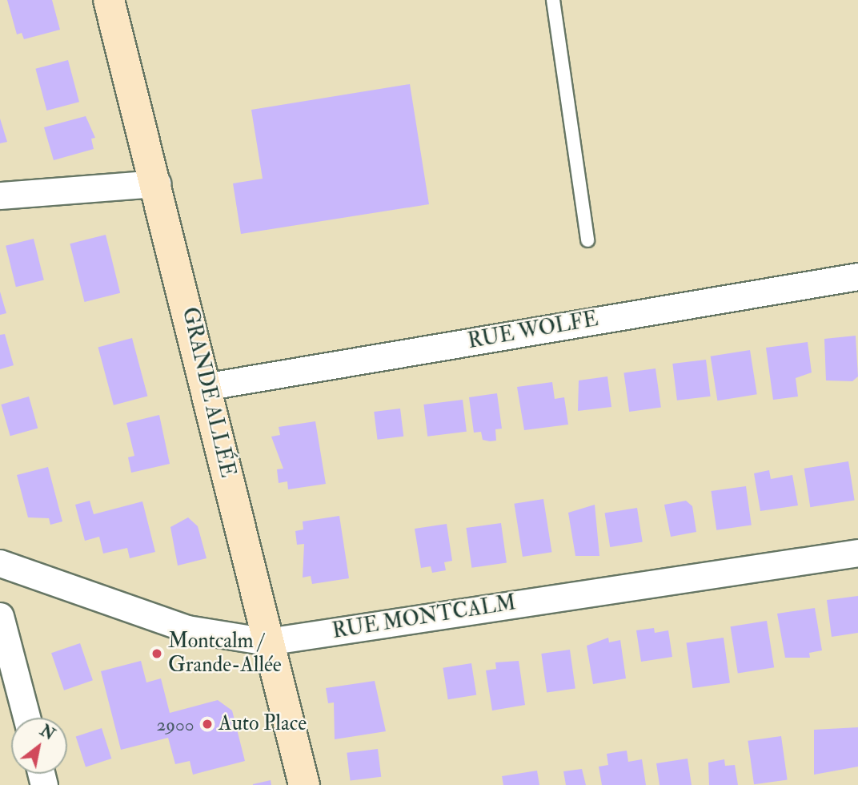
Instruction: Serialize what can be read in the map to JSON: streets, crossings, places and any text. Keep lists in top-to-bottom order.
{
  "streets": {
    "main road": ["GRANDE ALLÉE"],
    "street": ["RUE WOLFE", "RUE MONTCALM"]
  },
  "crossings": [
    ["RUE WOLFE", "GRANDE ALLÉE"],
    ["GRANDE ALLÉE", "RUE MONTCALM"]
  ],
  "places": ["Montcalm / Grande-Allée", "Auto Place"],
  "house_numbers": ["2900"],
  "north": "top right"
}
